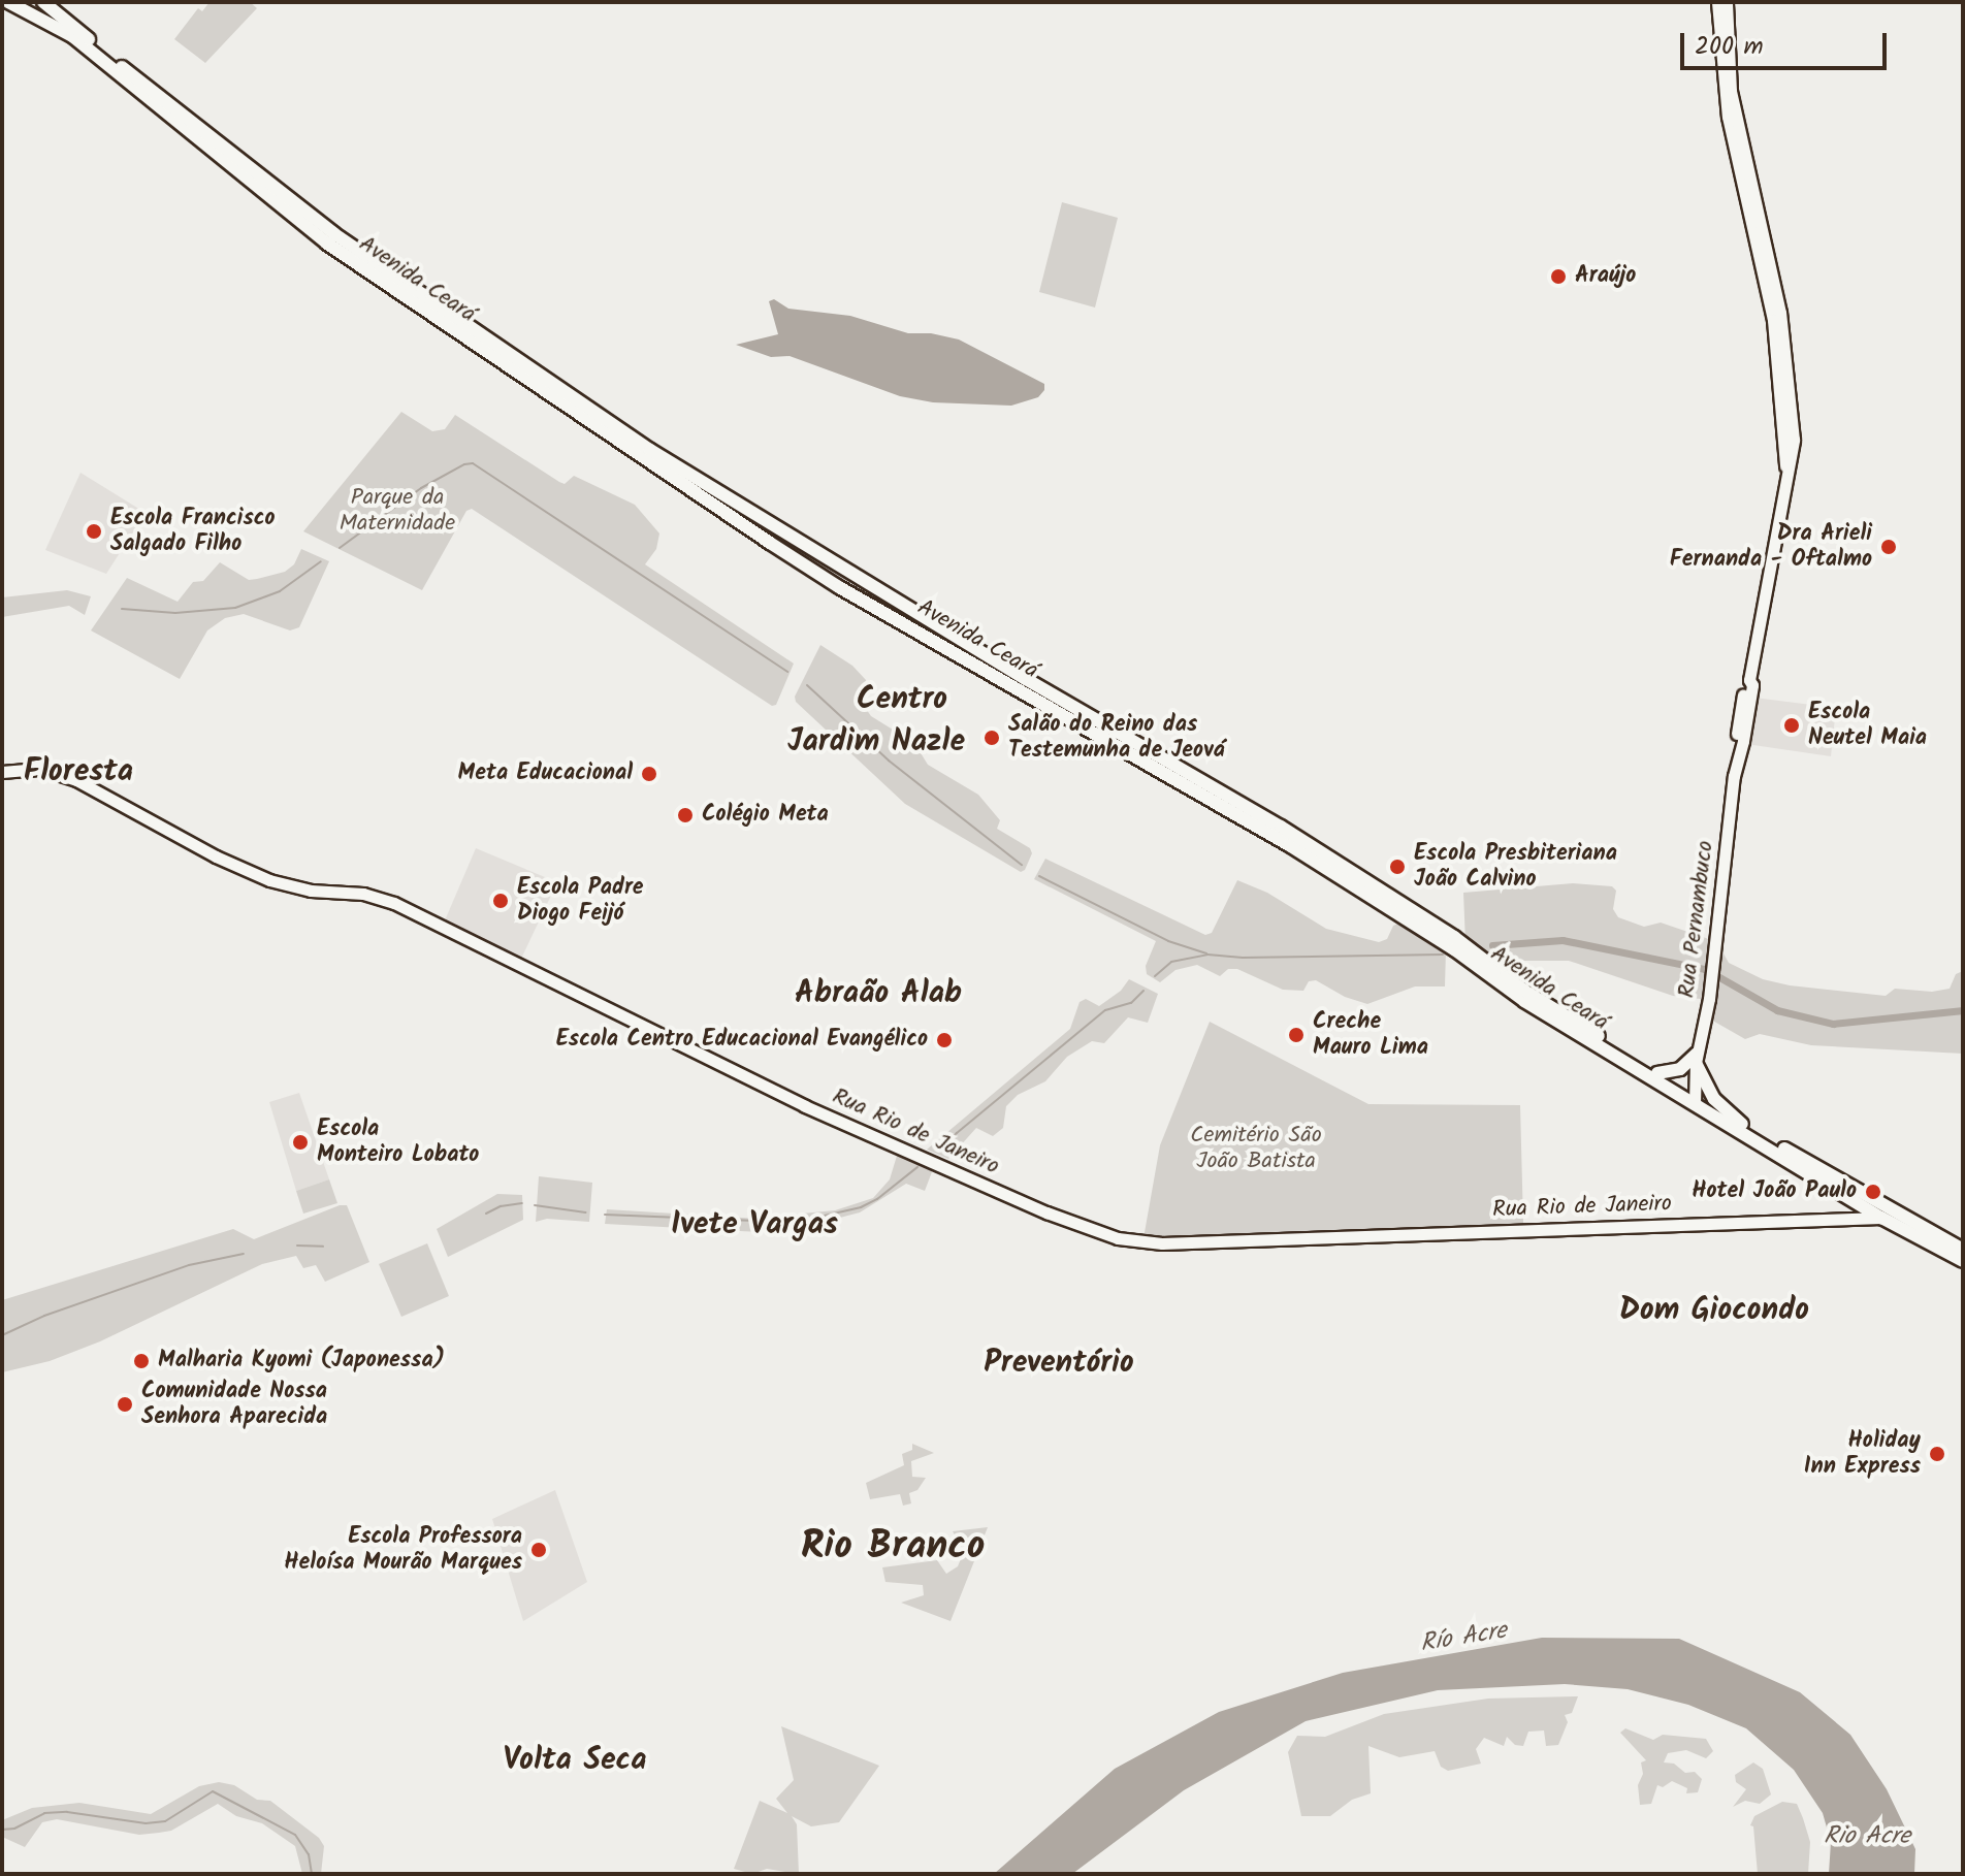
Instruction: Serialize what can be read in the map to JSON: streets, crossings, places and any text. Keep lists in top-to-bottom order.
{
  "streets": {
    "main road": ["Avenida Ceará", "Rua Pernambuco", "Rua Rio de Janeiro"]
  },
  "crossings": [
    ["Avenida Ceará", "Rua Pernambuco"],
    ["Avenida Ceará", "Rua Rio de Janeiro"]
  ],
  "districts": [
    "Centro",
    "Jardim Nazle",
    "Floresta",
    "Abraão Alab",
    "Ivete Vargas",
    "Dom Giocondo",
    "Preventório",
    "Rio Branco",
    "Volta Seca"
  ],
  "water": ["Río Acre", "Rio Acre"],
  "parks": ["Parque da Maternidade", "Cemitério São João Batista"],
  "places": [
    "Araújo",
    "Escola Francisco Salgado Filho",
    "Dra Arieli Fernanda - Oftalmo",
    "Escola Neutel Maia",
    "Salão do Reino das Testemunha de Jeová",
    "Meta Educacional",
    "Colégio Meta",
    "Escola Presbiteriana João Calvino",
    "Escola Padre Diogo Feijó",
    "Creche Mauro Lima",
    "Escola Centro Educacional Evangélico",
    "Escola Monteiro Lobato",
    "Hotel João Paulo",
    "Malharia Kyomi (Japonessa)",
    "Comunidade Nossa Senhora Aparecida",
    "Holiday Inn Express",
    "Escola Professora Heloísa Mourão Marques"
  ],
  "scale_bar": "200 m"
}
